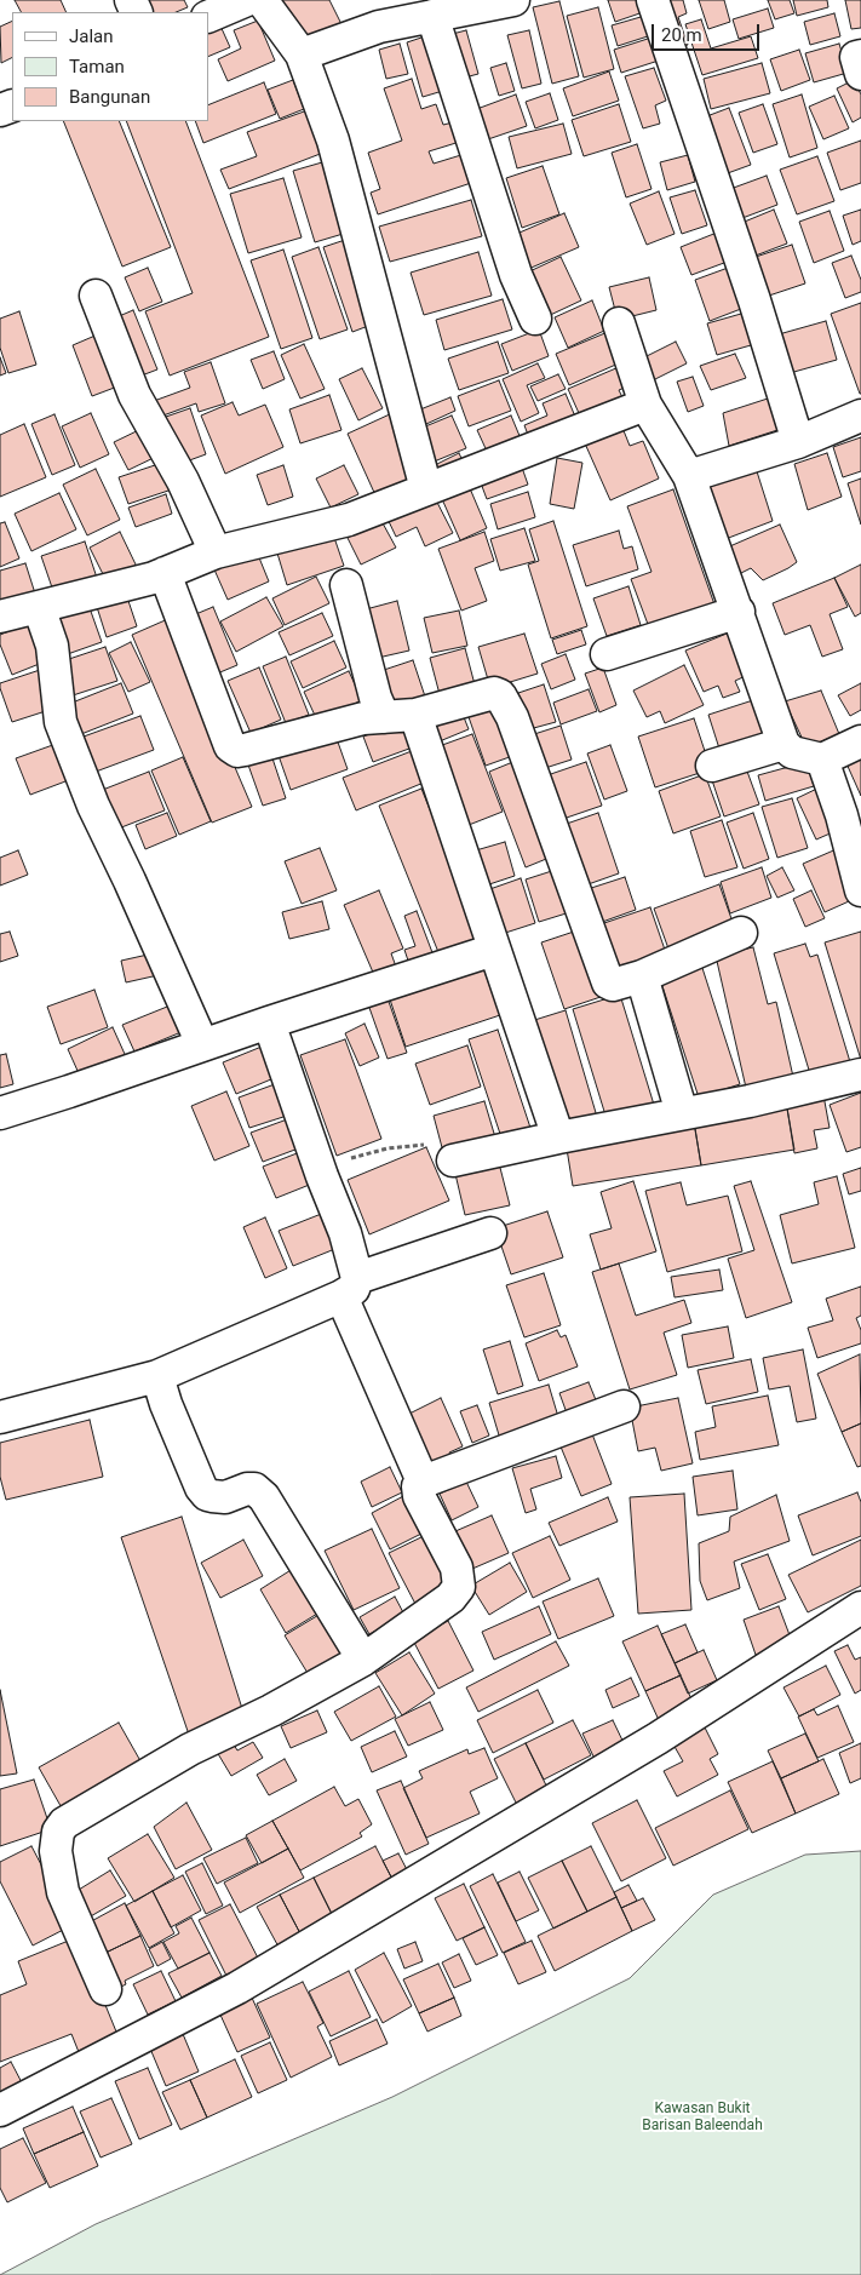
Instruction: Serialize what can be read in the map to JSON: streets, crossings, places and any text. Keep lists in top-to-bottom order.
{
  "parks": ["Kawasan Bukit Barisan Baleendah"],
  "legend": ["Jalan", "Taman", "Bangunan"],
  "scale_bar": "20 m"
}
